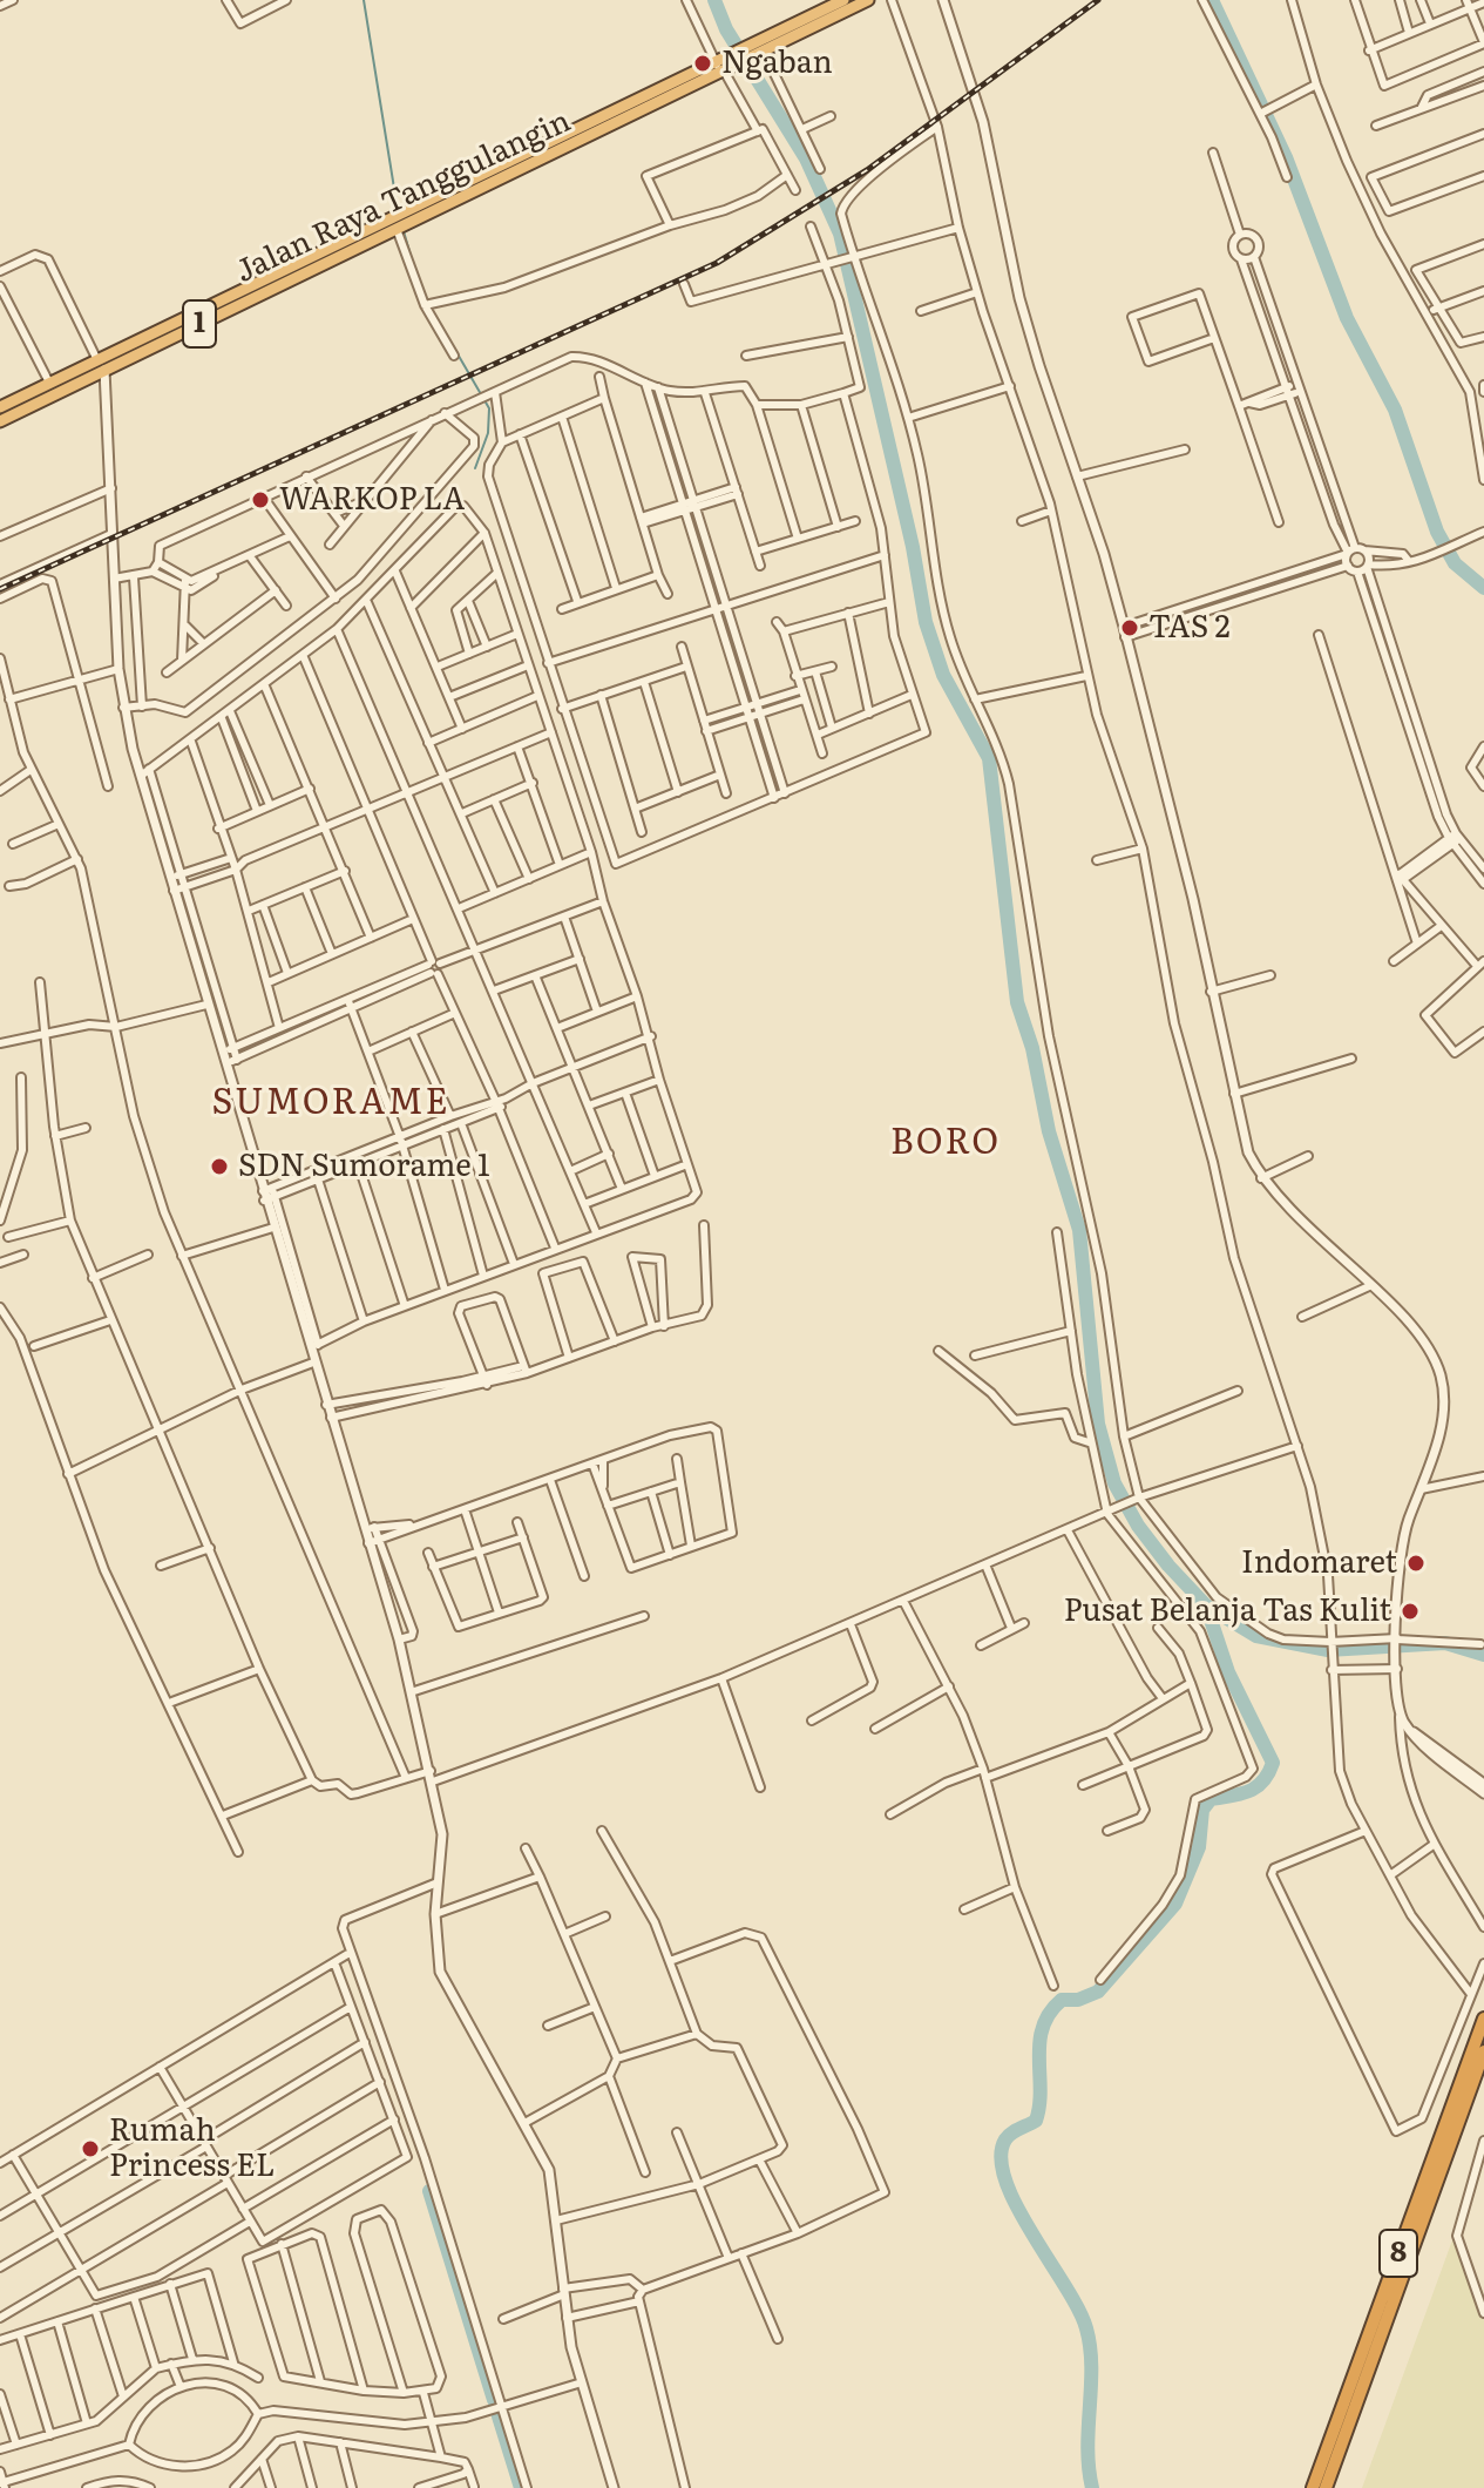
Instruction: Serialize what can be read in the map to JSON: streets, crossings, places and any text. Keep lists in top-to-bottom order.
{
  "streets": {
    "highway": ["Jalan Raya Tanggulangin", "1", "8"]
  },
  "crossings": [
    ["Jalan Raya Tanggulangin", "1"]
  ],
  "districts": ["SUMORAME", "BORO"],
  "places": [
    "Ngaban",
    "WARKOP LA",
    "TAS 2",
    "SDN Sumorame 1",
    "Indomaret",
    "Pusat Belanja Tas Kulit",
    "Rumah Princess EL"
  ]
}
